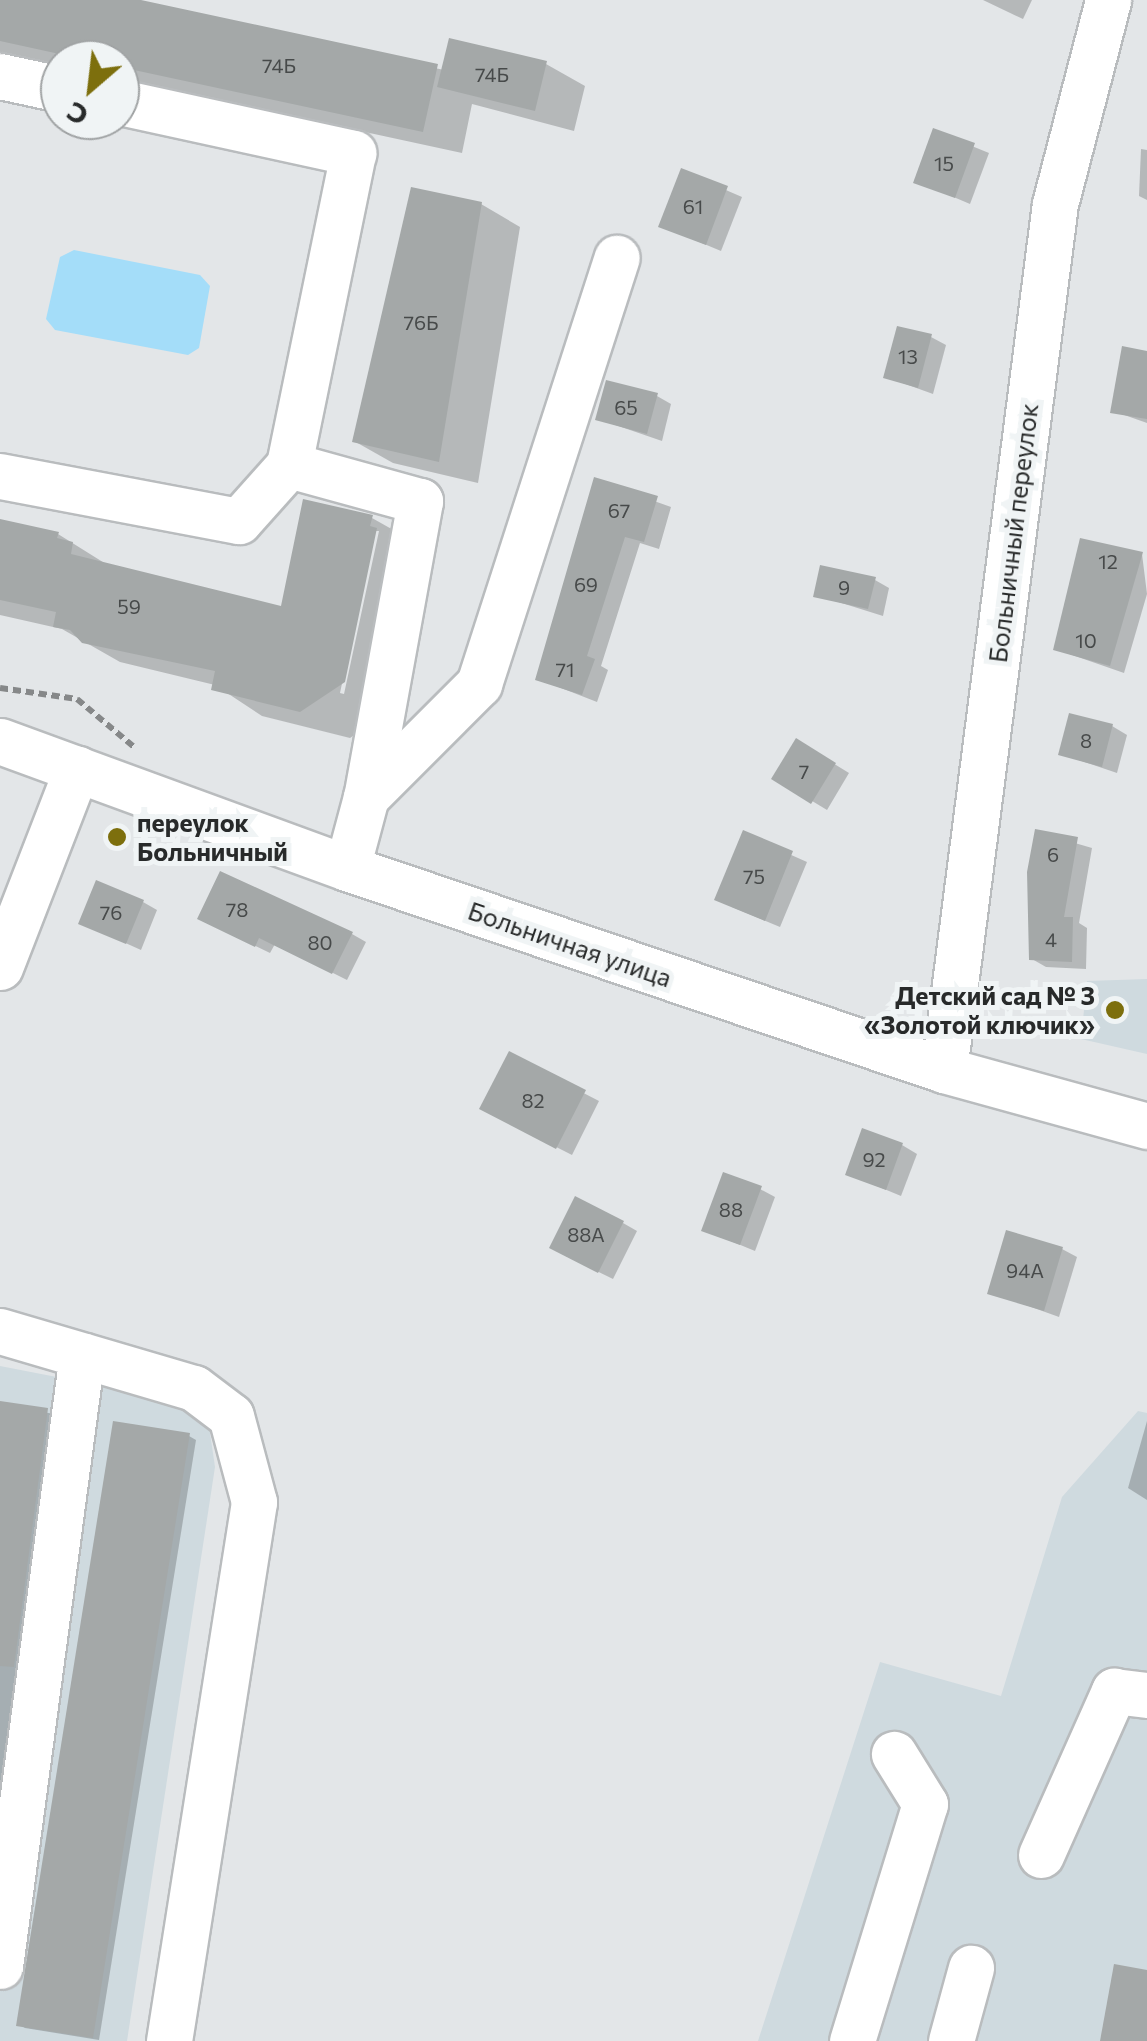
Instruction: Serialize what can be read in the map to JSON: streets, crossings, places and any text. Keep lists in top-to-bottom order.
{
  "streets": {
    "street": ["Больничный переулок", "Больничная улица"]
  },
  "crossings": [
    ["Больничный переулок", "Больничная улица"]
  ],
  "places": ["переулок Больничный", "Детский сад № 3 «Золотой ключик»"],
  "house_numbers": [
    "74Б",
    "74Б",
    "15",
    "61",
    "76Б",
    "13",
    "65",
    "67",
    "12",
    "69",
    "9",
    "59",
    "10",
    "71",
    "8",
    "7",
    "6",
    "75",
    "78",
    "76",
    "4",
    "80",
    "82",
    "92",
    "88",
    "88А",
    "94А"
  ],
  "north": "bottom left"
}
